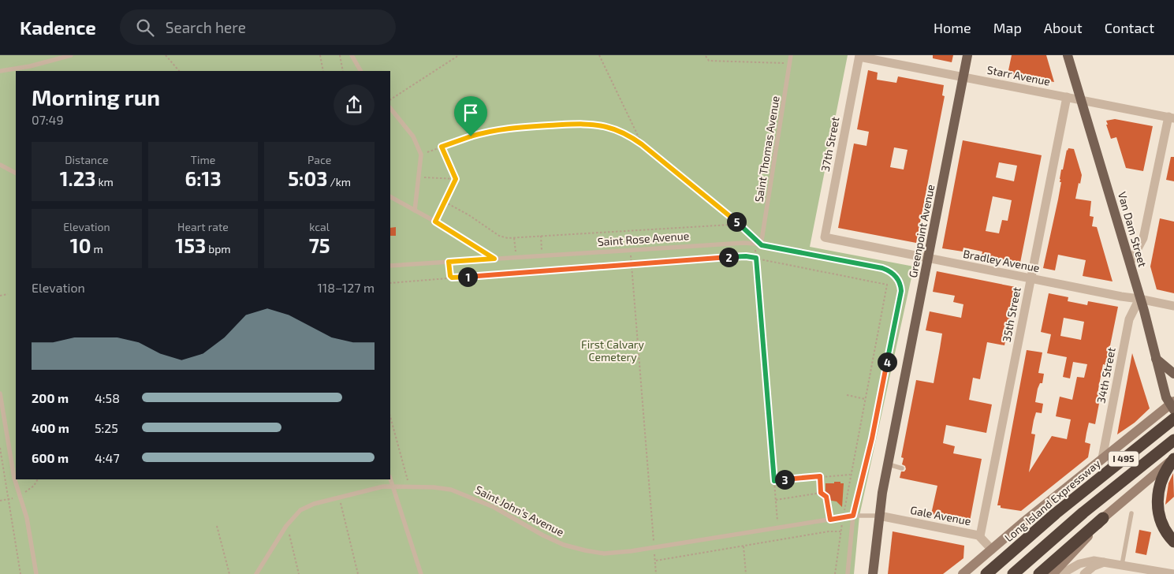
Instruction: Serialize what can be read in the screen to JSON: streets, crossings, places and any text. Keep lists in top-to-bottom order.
{
  "streets": {
    "highway": ["I 495", "Long Island Expressway"],
    "main road": ["Van Dam Street", "Greenpoint Avenue"],
    "street": [
      "Starr Avenue",
      "37th Street",
      "Bradley Avenue",
      "35th Street",
      "34th Street",
      "Gale Avenue"
    ],
    "lane": ["Saint Thomas Avenue", "Saint Rose Avenue", "Saint John's Avenue"]
  },
  "crossings": [
    ["Starr Avenue", "37th Street"],
    ["Starr Avenue", "Van Dam Street"],
    ["Starr Avenue", "Greenpoint Avenue"],
    ["Starr Avenue", "35th Street"],
    ["37th Street", "Bradley Avenue"],
    ["Saint Thomas Avenue", "Saint Rose Avenue"],
    ["Van Dam Street", "Bradley Avenue"],
    ["Van Dam Street", "34th Street"],
    ["Greenpoint Avenue", "Bradley Avenue"],
    ["Greenpoint Avenue", "Saint John's Avenue"],
    ["Greenpoint Avenue", "Gale Avenue"],
    ["Saint Rose Avenue", "Saint John's Avenue"],
    ["Bradley Avenue", "35th Street"],
    ["Bradley Avenue", "34th Street"],
    ["35th Street", "Gale Avenue"],
    ["Saint John's Avenue", "Gale Avenue"]
  ],
  "parks": ["First Calvary Cemetery"],
  "page": {
    "header": "Kadence",
    "search": "Search here",
    "nav": [
      "Home",
      "Map",
      "About",
      "Contact"
    ],
    "heading": ["Morning run", "07:49"],
    "stats": [
      ["Distance", "1.23 km"],
      ["Time", "6:13"],
      ["Pace", "5:03 /km"],
      ["Elevation", "10 m"],
      ["Heart rate", "153 bpm"],
      ["kcal", "75"]
    ],
    "pins": [
      "5",
      "2",
      "1",
      "4",
      "3"
    ],
    "chart": ["Elevation", "118–127 m"],
    "list": [
      {
        "name": "200 m",
        "note": "4:58"
      },
      {
        "name": "400 m",
        "note": "5:25"
      },
      {
        "name": "600 m",
        "note": "4:47"
      }
    ]
  }
}
